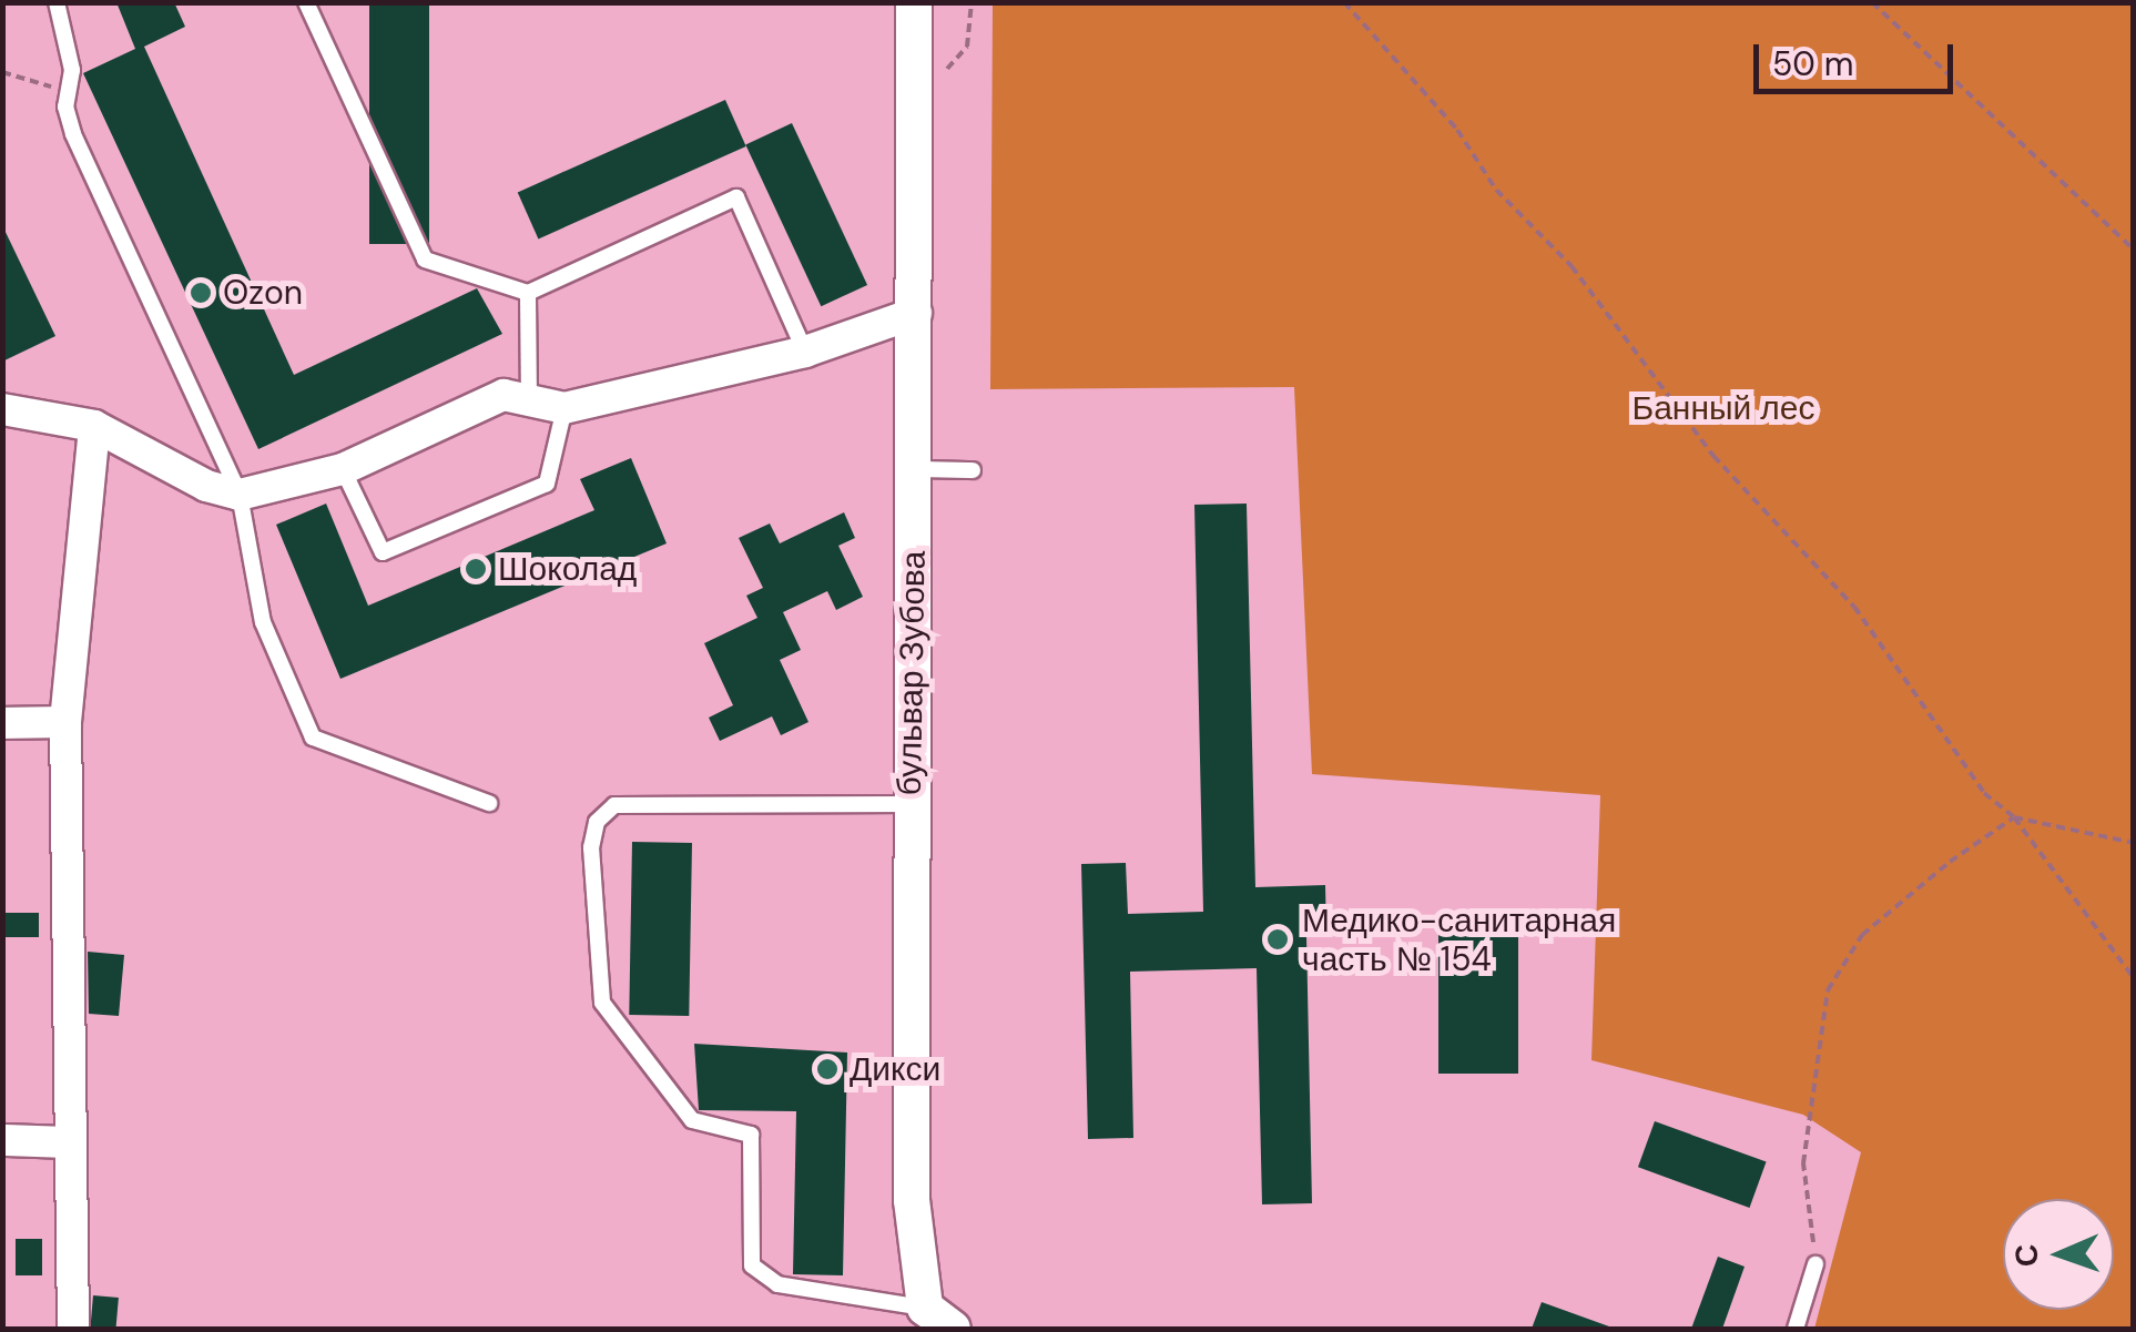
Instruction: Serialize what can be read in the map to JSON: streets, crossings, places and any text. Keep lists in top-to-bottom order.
{
  "streets": {
    "street": ["бульвар Зубова"]
  },
  "parks": ["Банный лес"],
  "places": [
    "Ozon",
    "Шоколад",
    "Медико-санитарная часть № 154",
    "Дикси"
  ],
  "scale_bar": "50 m",
  "north": "left"
}
